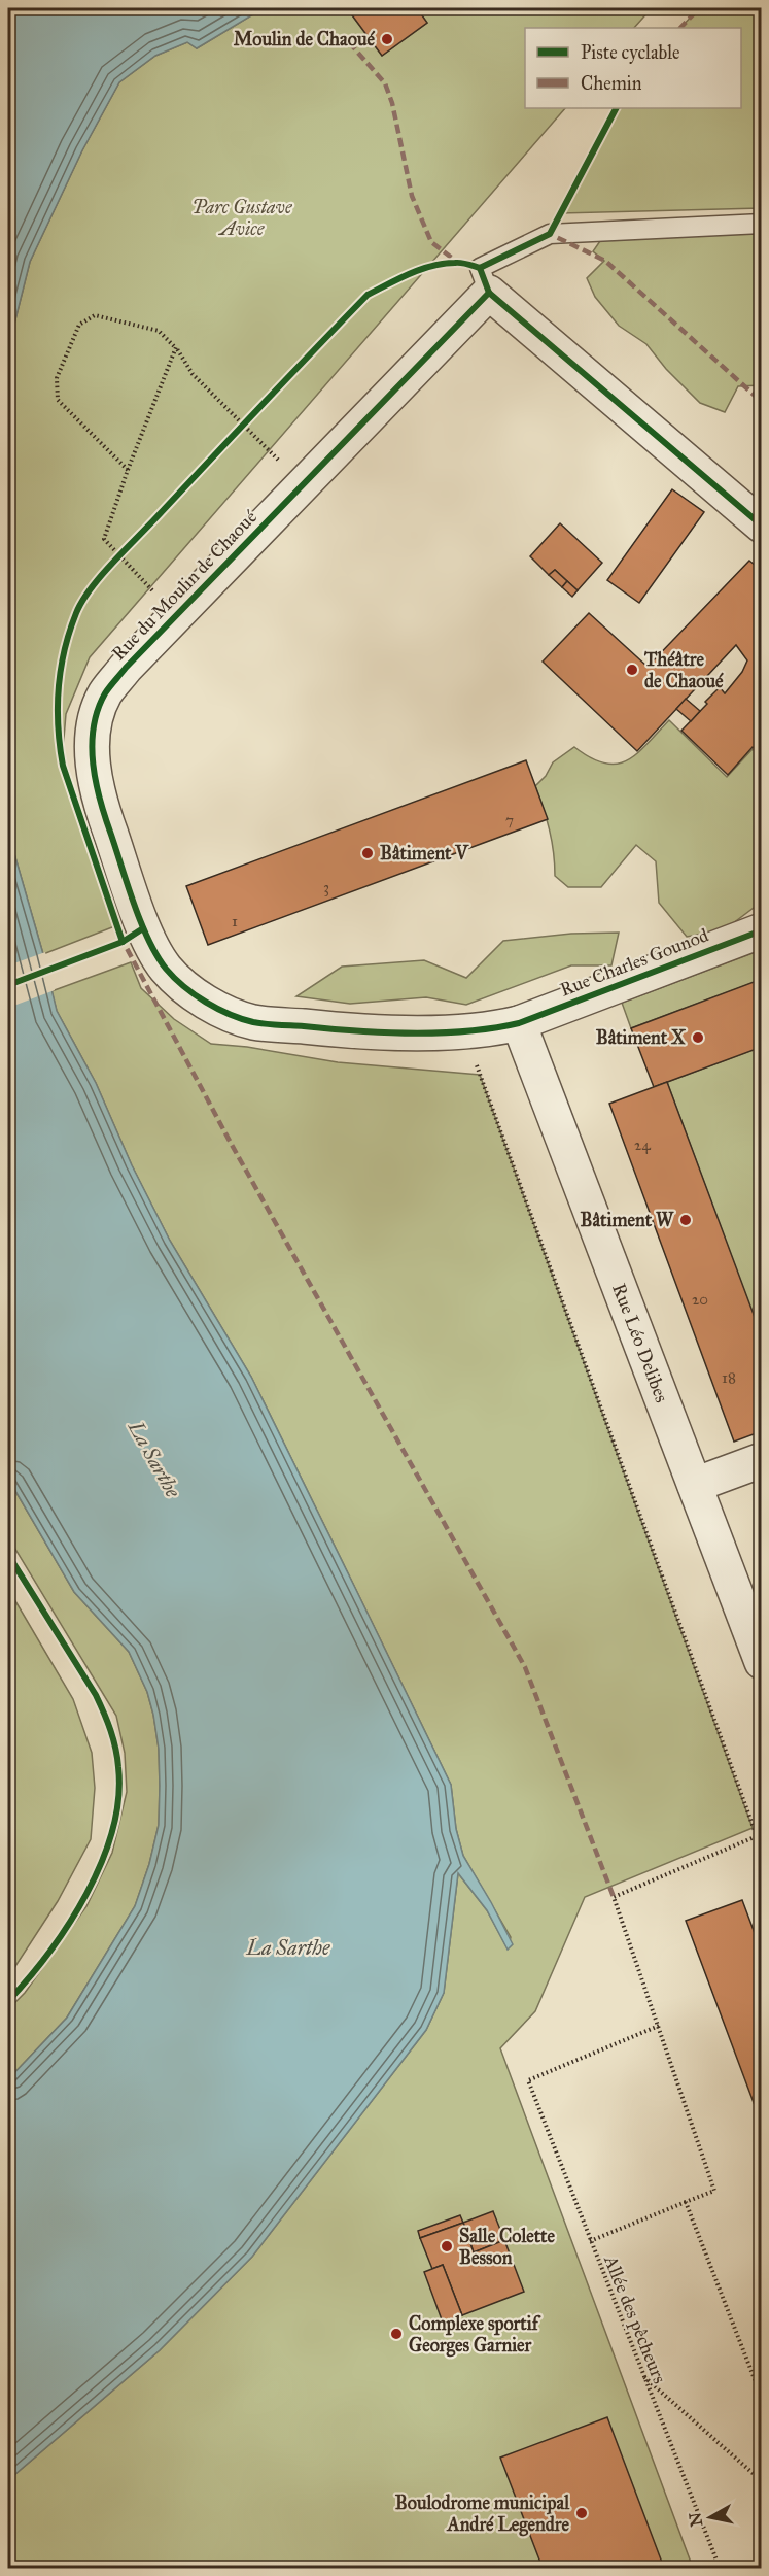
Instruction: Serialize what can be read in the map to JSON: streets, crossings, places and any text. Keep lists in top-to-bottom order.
{
  "streets": {
    "street": ["Rue du Moulin de Chaoué", "Rue Charles Gounod", "Rue Léo Delibes"],
    "path": ["Allée des pêcheurs"]
  },
  "crossings": [
    ["Rue du Moulin de Chaoué", "Rue Charles Gounod"],
    ["Rue du Moulin de Chaoué", "Rue Léo Delibes"],
    ["Rue Charles Gounod", "Rue Léo Delibes"]
  ],
  "water": ["La Sarthe"],
  "parks": ["Parc Gustave Avice"],
  "places": [
    "Moulin de Chaoué",
    "Théâtre de Chaoué",
    "Bâtiment V",
    "Bâtiment X",
    "Bâtiment W",
    "Salle Colette Besson",
    "Complexe sportif Georges Garnier",
    "Boulodrome municipal André Legendre"
  ],
  "house_numbers": [
    "7",
    "3",
    "1",
    "24",
    "20",
    "18"
  ],
  "legend": ["Piste cyclable", "Chemin"],
  "north": "left"
}
